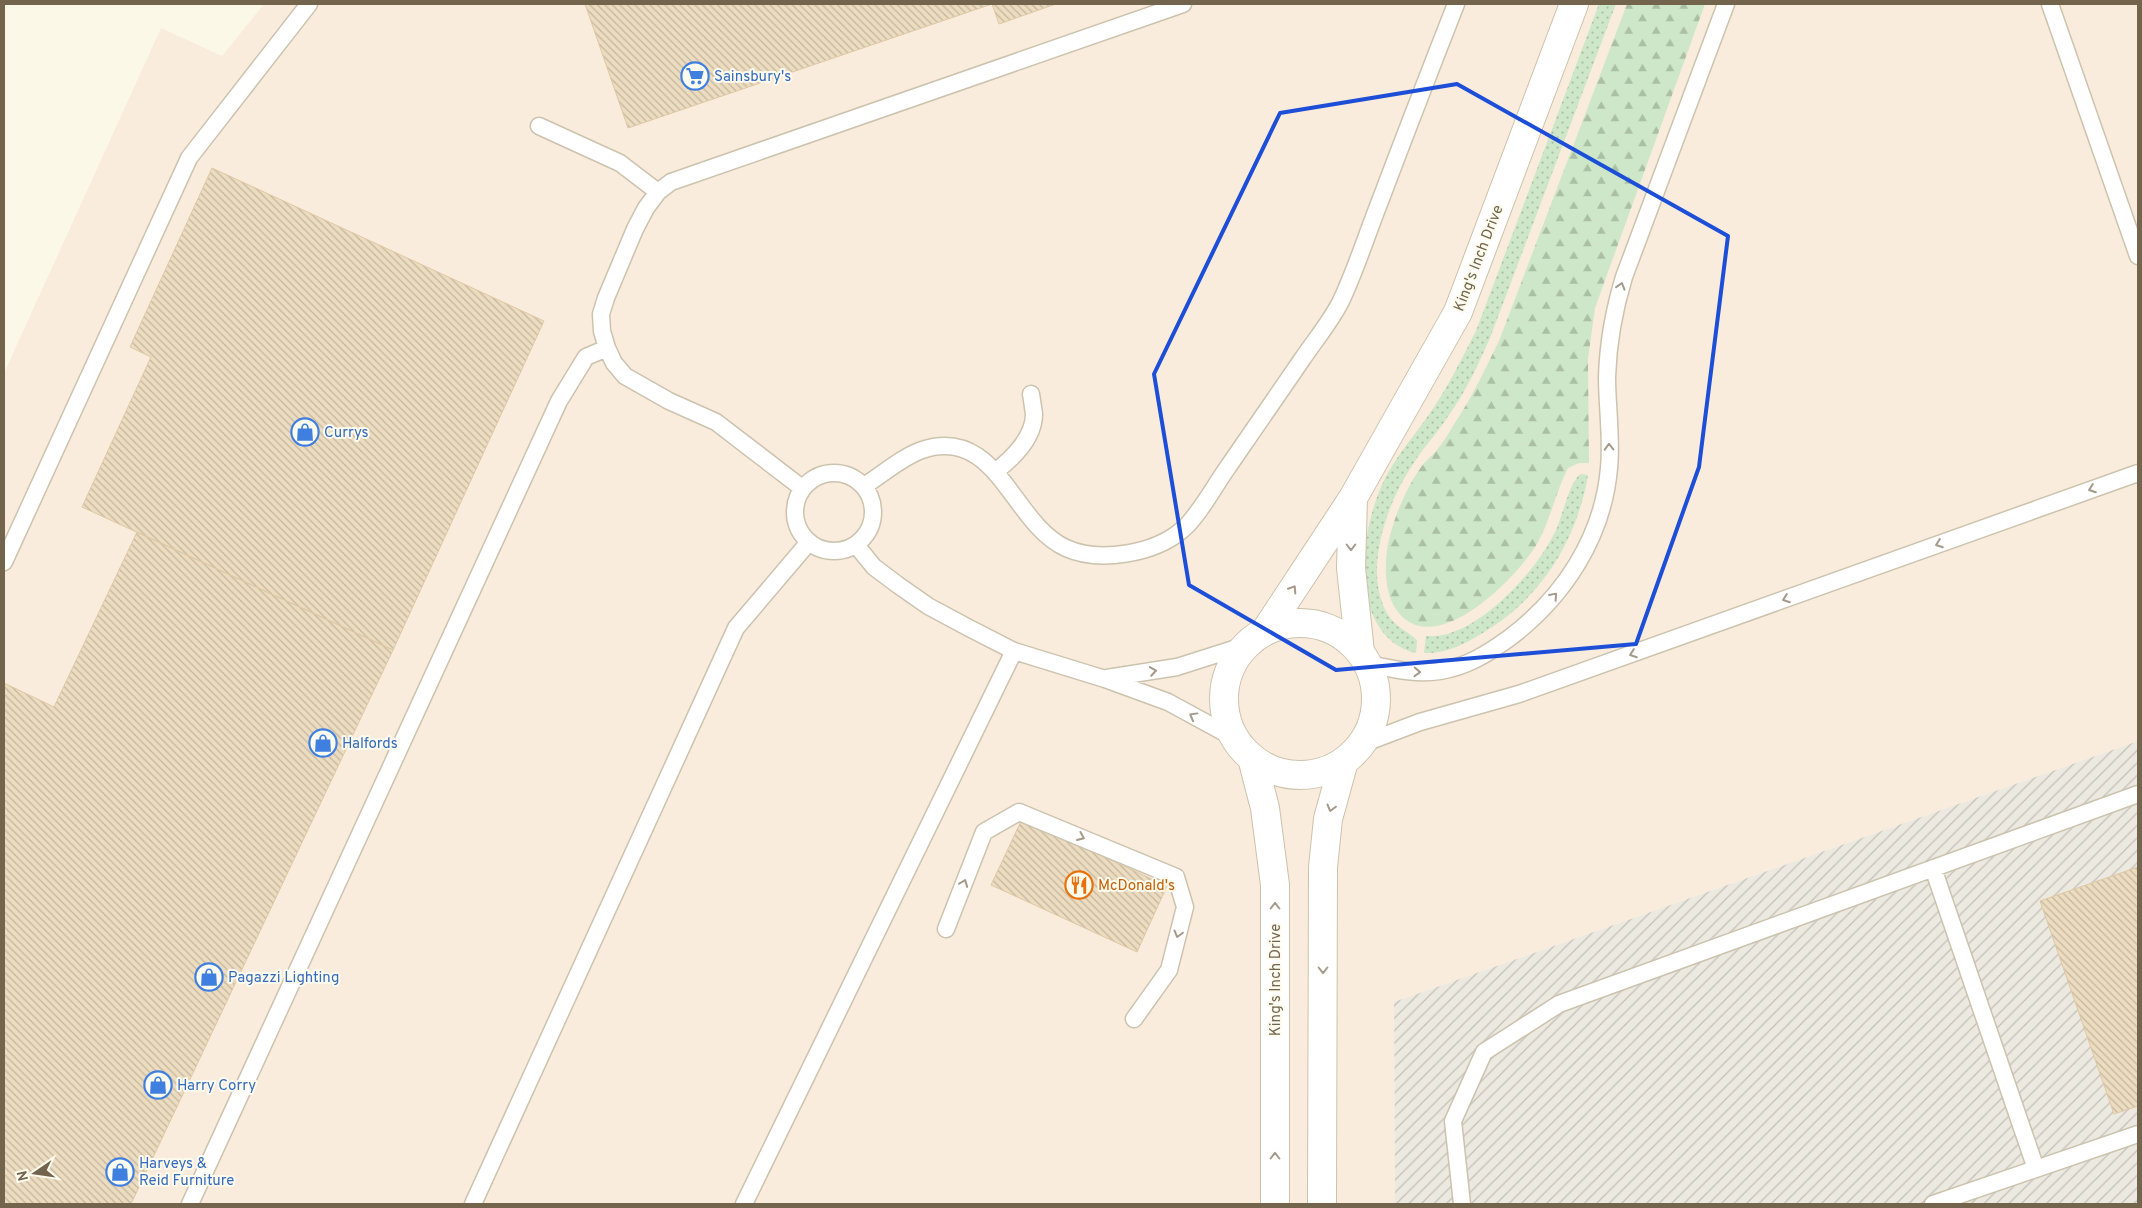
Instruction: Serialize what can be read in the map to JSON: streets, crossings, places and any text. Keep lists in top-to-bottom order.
{
  "streets": {
    "street": ["King's Inch Drive"]
  },
  "places": {
    "supermarket": ["Sainsbury's"],
    "shop": [
      "Currys",
      "Halfords",
      "Pagazzi Lighting",
      "Harry Corry",
      "Harveys & Reid Furniture"
    ],
    "restaurant": ["McDonald's"]
  },
  "north": "left"
}
